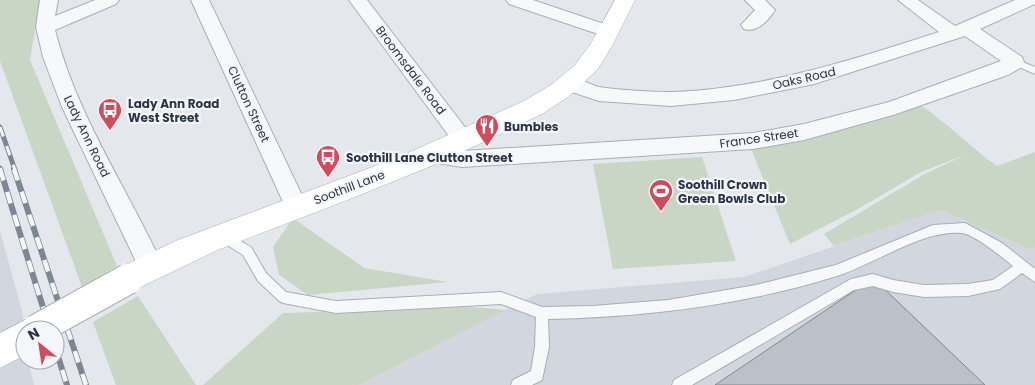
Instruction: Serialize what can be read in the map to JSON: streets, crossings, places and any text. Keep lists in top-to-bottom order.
{
  "streets": {
    "main road": ["Soothill Lane"],
    "street": [
      "Broomsdale Road",
      "Oaks Road",
      "Clutton Street",
      "Lady Ann Road",
      "France Street"
    ]
  },
  "crossings": [
    ["Broomsdale Road", "Soothill Lane"],
    ["Oaks Road", "Soothill Lane"],
    ["Clutton Street", "Soothill Lane"],
    ["Lady Ann Road", "Soothill Lane"],
    ["France Street", "Soothill Lane"]
  ],
  "places": {
    "bus stop": ["Lady Ann Road West Street", "Soothill Lane Clutton Street"],
    "restaurant": ["Bumbles"],
    "sports": ["Soothill Crown Green Bowls Club"]
  },
  "north": "top left"
}
